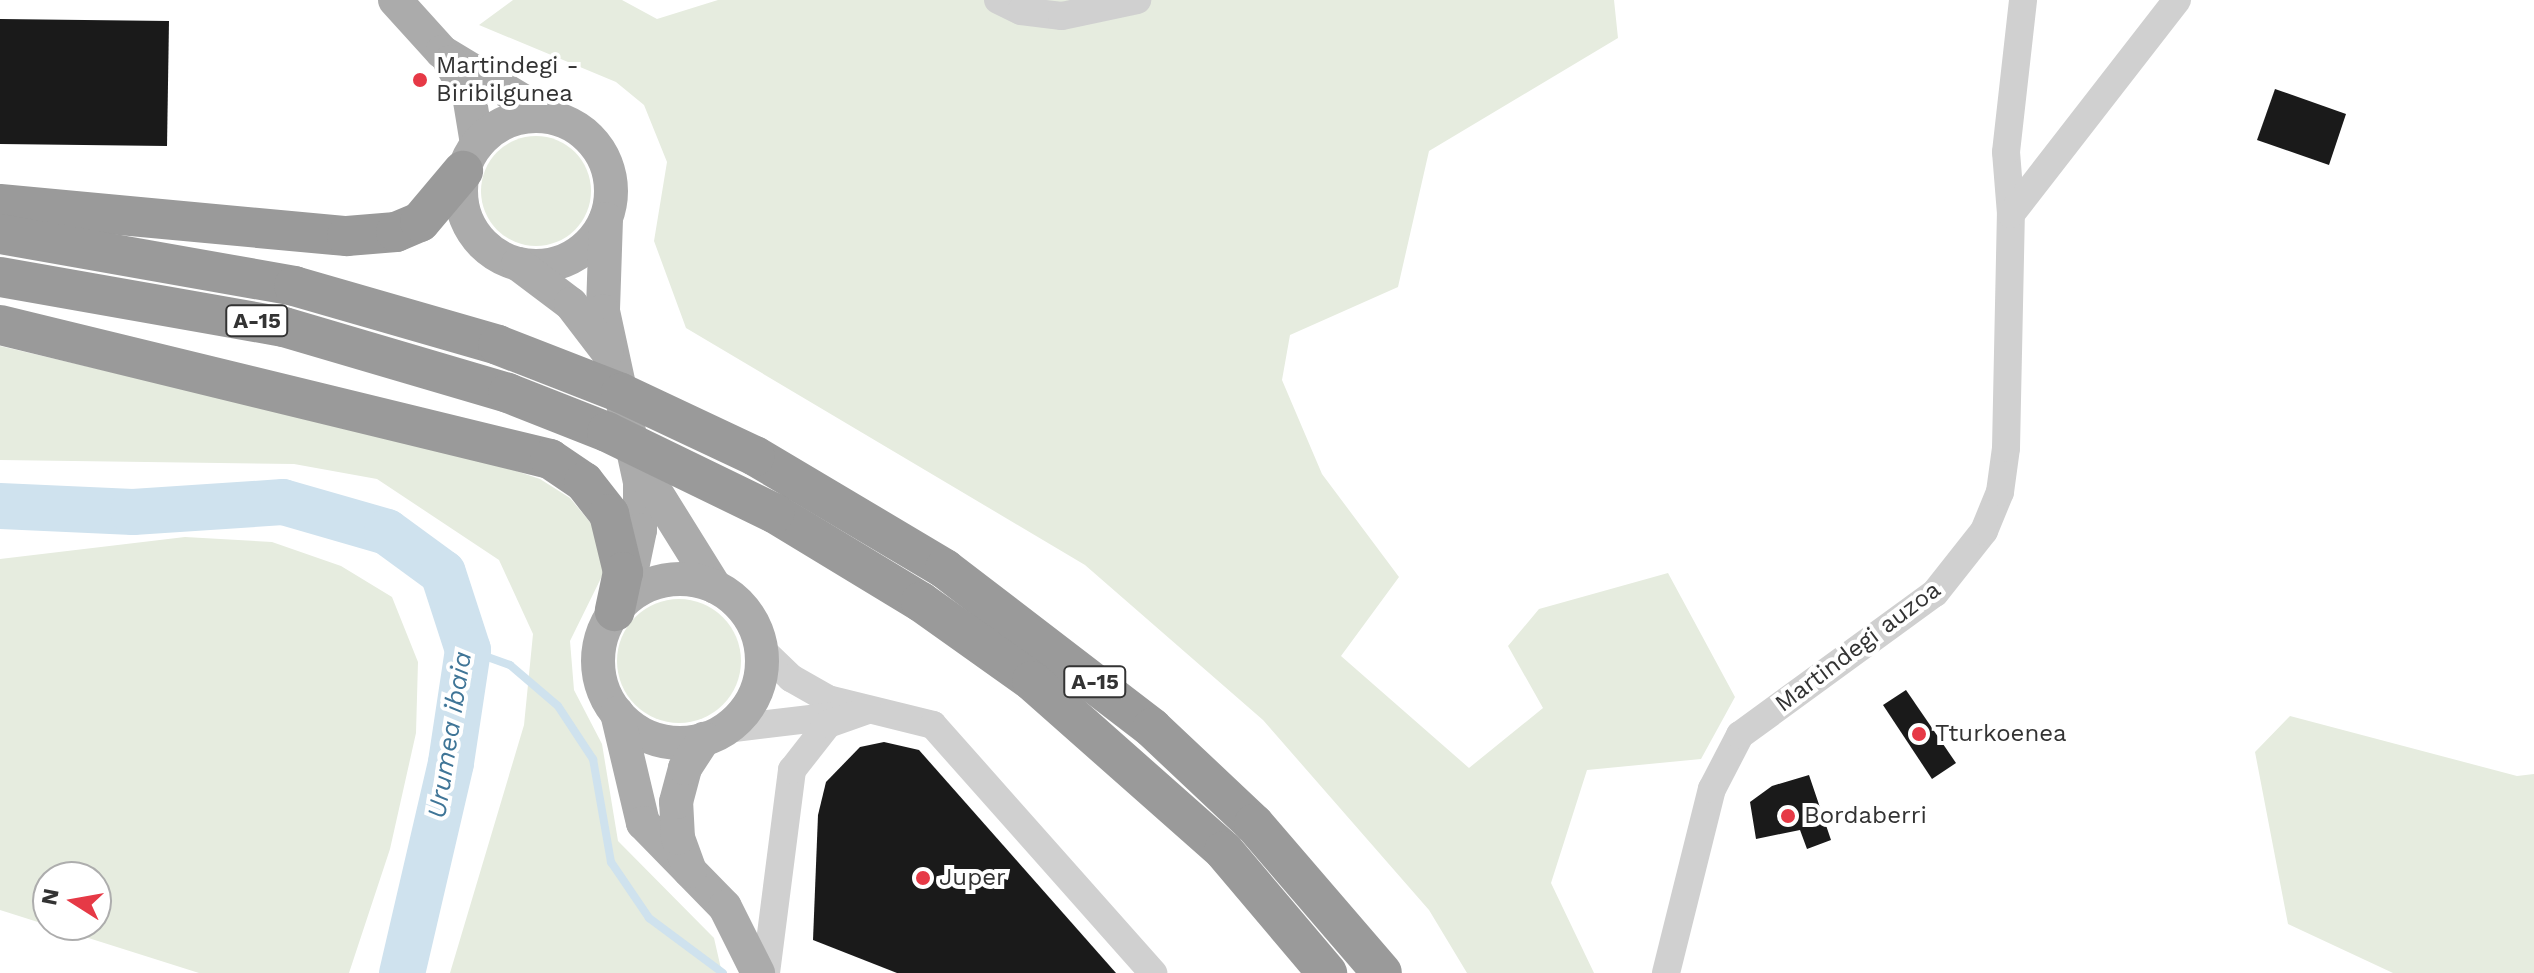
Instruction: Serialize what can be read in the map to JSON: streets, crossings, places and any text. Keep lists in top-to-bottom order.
{
  "streets": {
    "highway": ["A-15"],
    "street": ["Martindegi auzoa"]
  },
  "water": ["Urumea ibaia"],
  "places": [
    "Martindegi - Biribilgunea",
    "Tturkoenea",
    "Bordaberri",
    "Juper"
  ],
  "north": "left"
}
